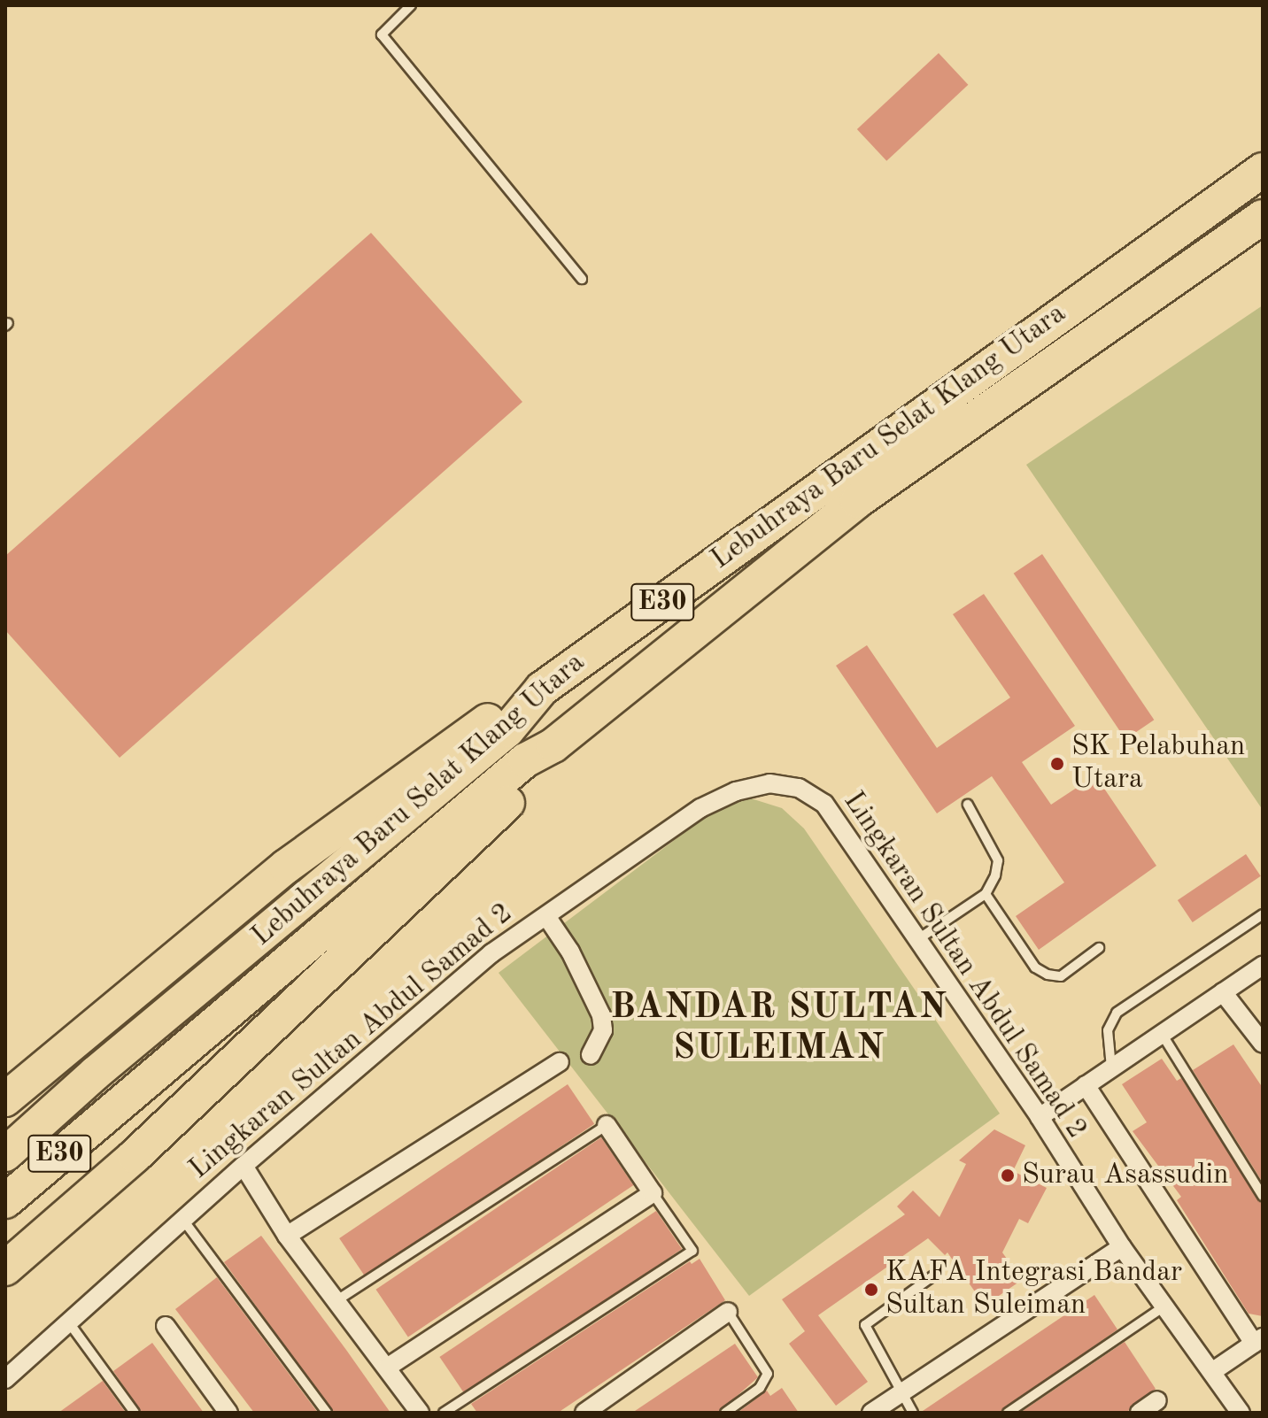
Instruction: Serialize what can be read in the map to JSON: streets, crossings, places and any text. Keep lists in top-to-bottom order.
{
  "streets": {
    "highway": ["Lebuhraya Baru Selat Klang Utara", "E30"],
    "street": ["Lingkaran Sultan Abdul Samad 2"]
  },
  "districts": ["BANDAR SULTAN SULEIMAN"],
  "places": ["SK Pelabuhan Utara", "Surau Asassudin", "KAFA Integrasi Bandar Sultan Suleiman"]
}
